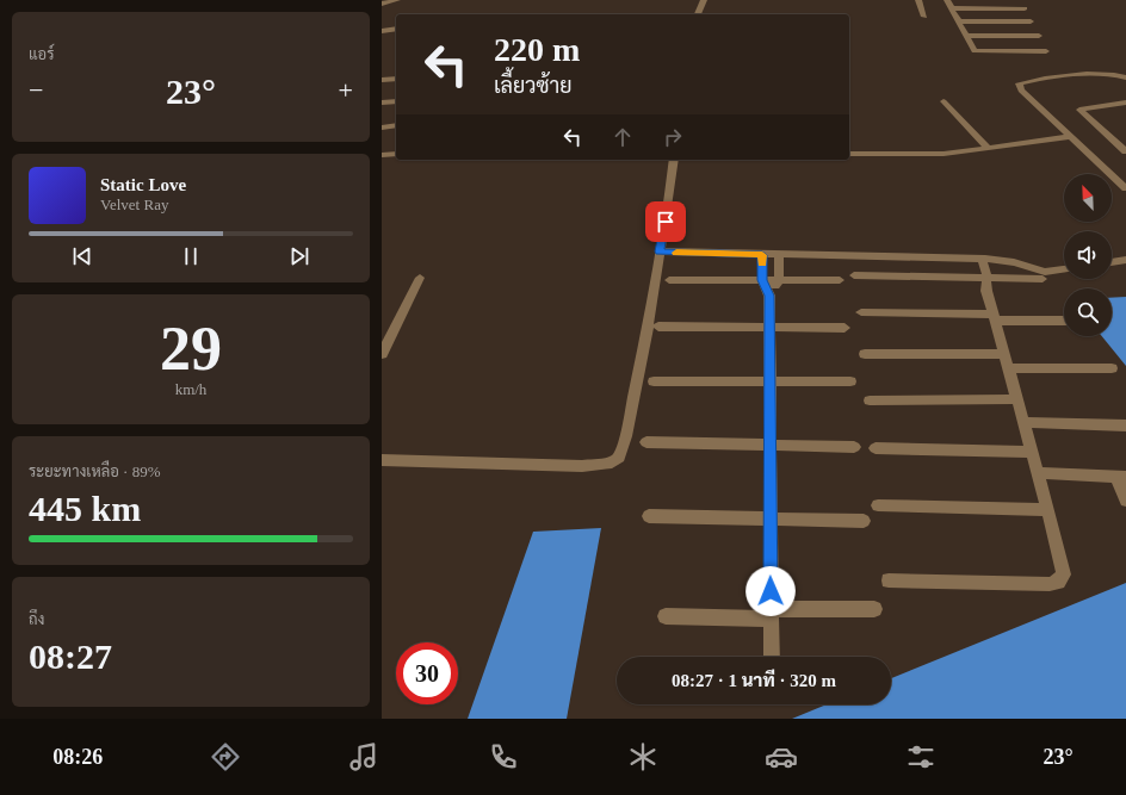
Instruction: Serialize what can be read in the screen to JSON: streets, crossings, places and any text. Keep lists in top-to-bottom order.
{
  "north": "top left",
  "page": {
    "tile": [
      "แอร์",
      ["29", "km/h"],
      ["ระยะทางเหลือ · 89%", "445 km"],
      ["ถึง", "08:27"]
    ],
    "turn": ["220 m", "เลี้ยวซ้าย"],
    "heat": ["−", "23°", "+"],
    "song": ["Static Love", "Velvet Ray"],
    "limit": "30",
    "trip": "08:27 · 1 นาที · 320 m",
    "tabs": ["08:26", "23°"]
  }
}
